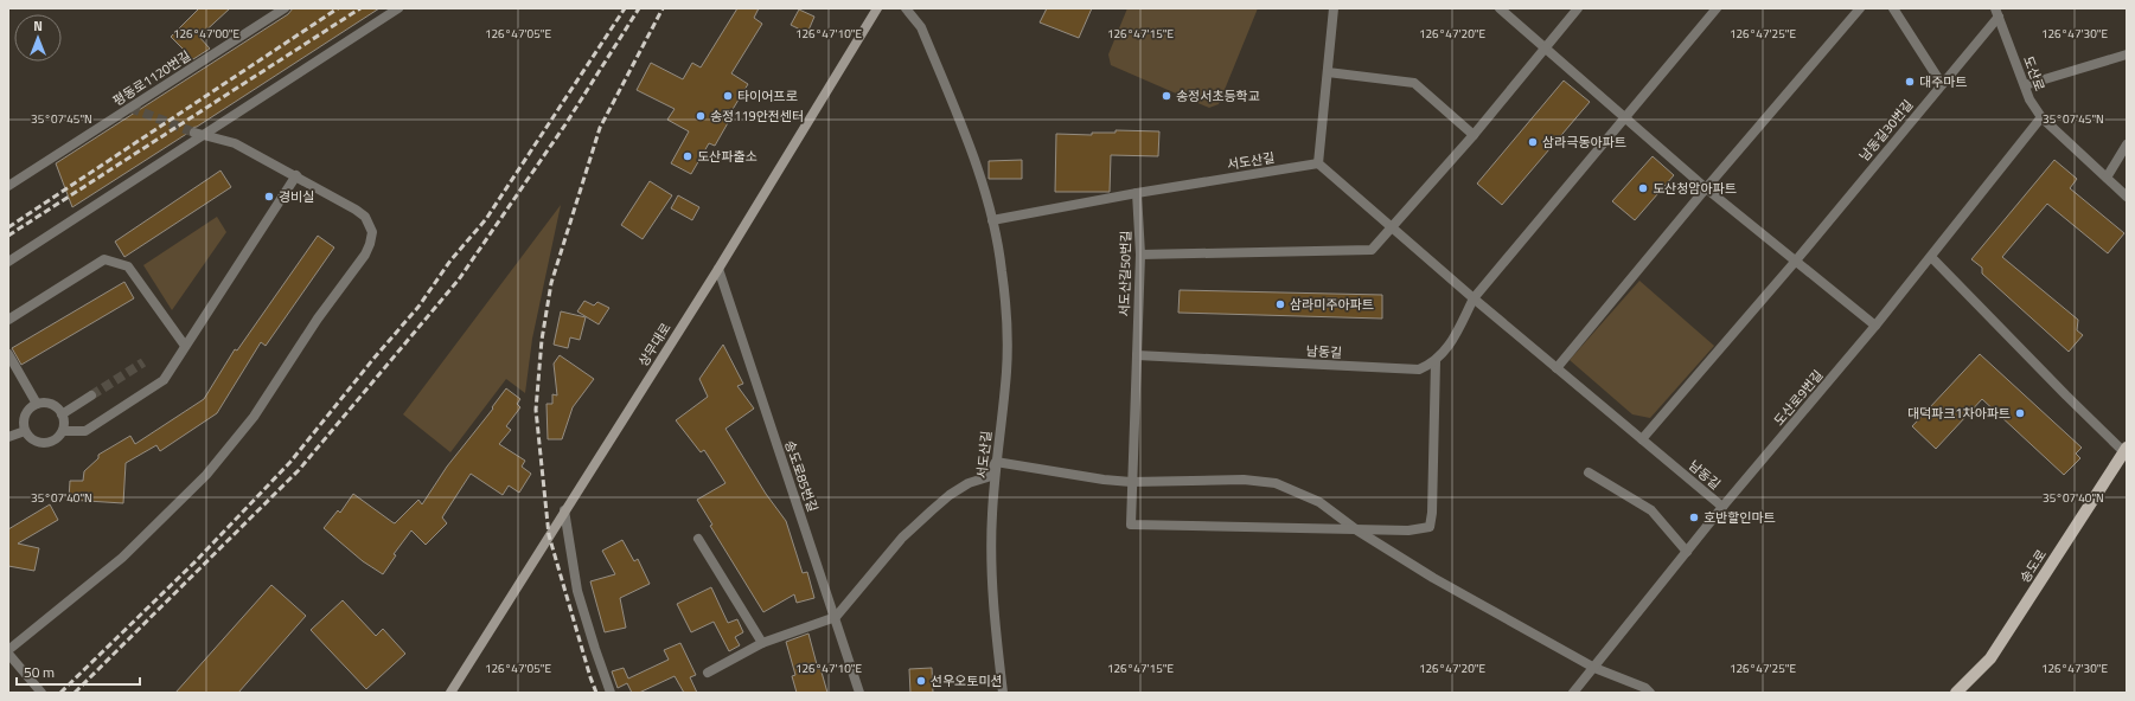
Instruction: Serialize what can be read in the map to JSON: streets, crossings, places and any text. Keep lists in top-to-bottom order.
{
  "streets": {
    "main road": ["상무대로", "송도로"],
    "street": [
      "도산로",
      "평동로1120번길",
      "남동길30번길",
      "서도산길",
      "서도산길50번길",
      "남동길",
      "도산로9번길",
      "송도로85번길"
    ]
  },
  "crossings": [
    ["도산로", "남동길30번길"],
    ["도산로", "도산로9번길"],
    ["남동길30번길", "남동길"],
    ["서도산길", "서도산길50번길"],
    ["서도산길", "남동길"],
    ["서도산길50번길", "남동길"],
    ["상무대로", "송도로85번길"],
    ["남동길", "도산로9번길"]
  ],
  "places": [
    "대주마트",
    "타이어프로",
    "송정서초등학교",
    "송정119안전센터",
    "삼라극동아파트",
    "도산파출소",
    "도산청암아파트",
    "경비실",
    "삼라미주아파트",
    "대덕파크1차아파트",
    "호반할인마트",
    "선우오토미션"
  ],
  "scale_bar": "50 m",
  "north": "top",
  "coordinates": [
    "126°47'00\"E",
    "126°47'05\"E",
    "126°47'10\"E",
    "126°47'15\"E",
    "126°47'20\"E",
    "126°47'25\"E",
    "126°47'30\"E",
    "35°07'45\"N",
    "35°07'40\"N"
  ]
}
